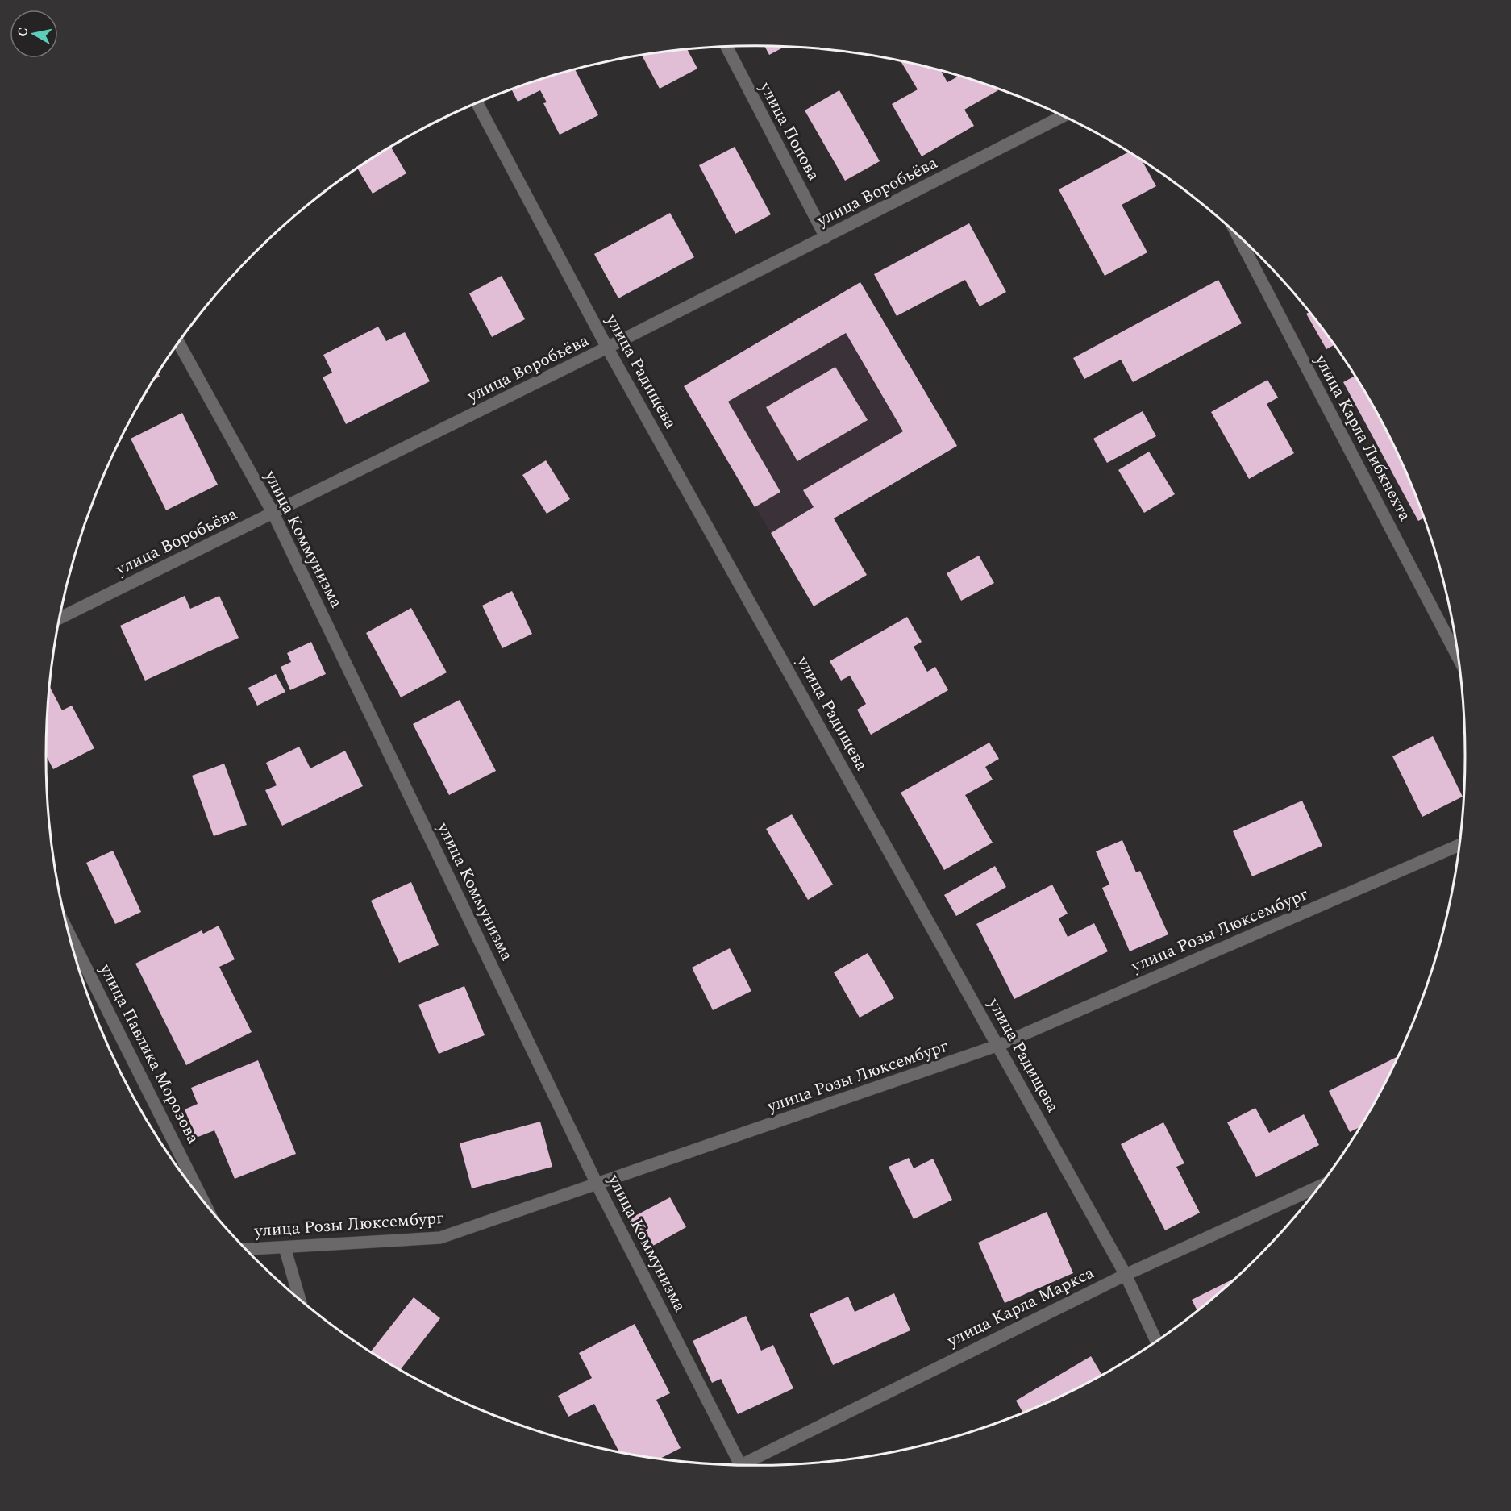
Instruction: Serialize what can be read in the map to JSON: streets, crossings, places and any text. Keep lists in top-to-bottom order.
{
  "streets": {
    "street": [
      "улица Попова",
      "улица Воробьёва",
      "улица Радищева",
      "улица Карла Либкнехта",
      "улица Коммунизма",
      "улица Розы Люксембург",
      "улица Павлика Морозова",
      "улица Карла Маркса"
    ]
  },
  "crossings": [
    ["улица Попова", "улица Воробьёва"],
    ["улица Воробьёва", "улица Радищева"],
    ["улица Воробьёва", "улица Коммунизма"],
    ["улица Радищева", "улица Розы Люксембург"],
    ["улица Радищева", "улица Карла Маркса"],
    ["улица Коммунизма", "улица Розы Люксембург"]
  ],
  "north": "left"
}
